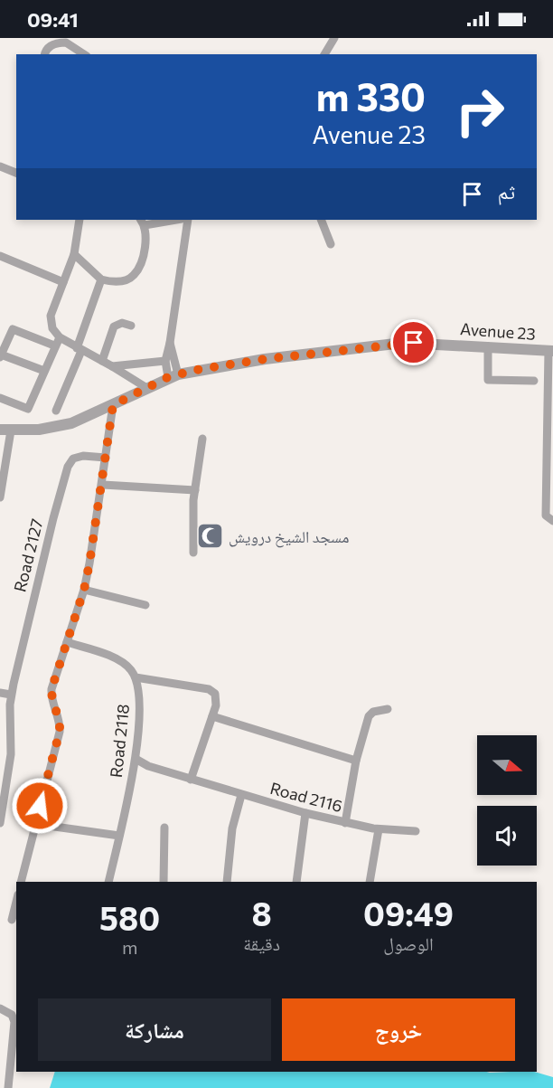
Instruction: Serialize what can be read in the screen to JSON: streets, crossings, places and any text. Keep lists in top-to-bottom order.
{
  "streets": {
    "street": [
      "Avenue 23",
      "Road 2127",
      "Road 2118",
      "Road 2116"
    ]
  },
  "crossings": [
    ["Road 2118", "Road 2116"]
  ],
  "places": {
    "mosque": ["مسجد الشيخ درويش"]
  },
  "north": "right",
  "page": {
    "status": "09:41",
    "turn": ["330 m", "Avenue 23"],
    "then": "ثم",
    "eta": [
      "09:49",
      "الوصول",
      "8",
      "دقيقة",
      "580",
      "m"
    ],
    "buttons": ["خروج", "مشاركة"]
  }
}
